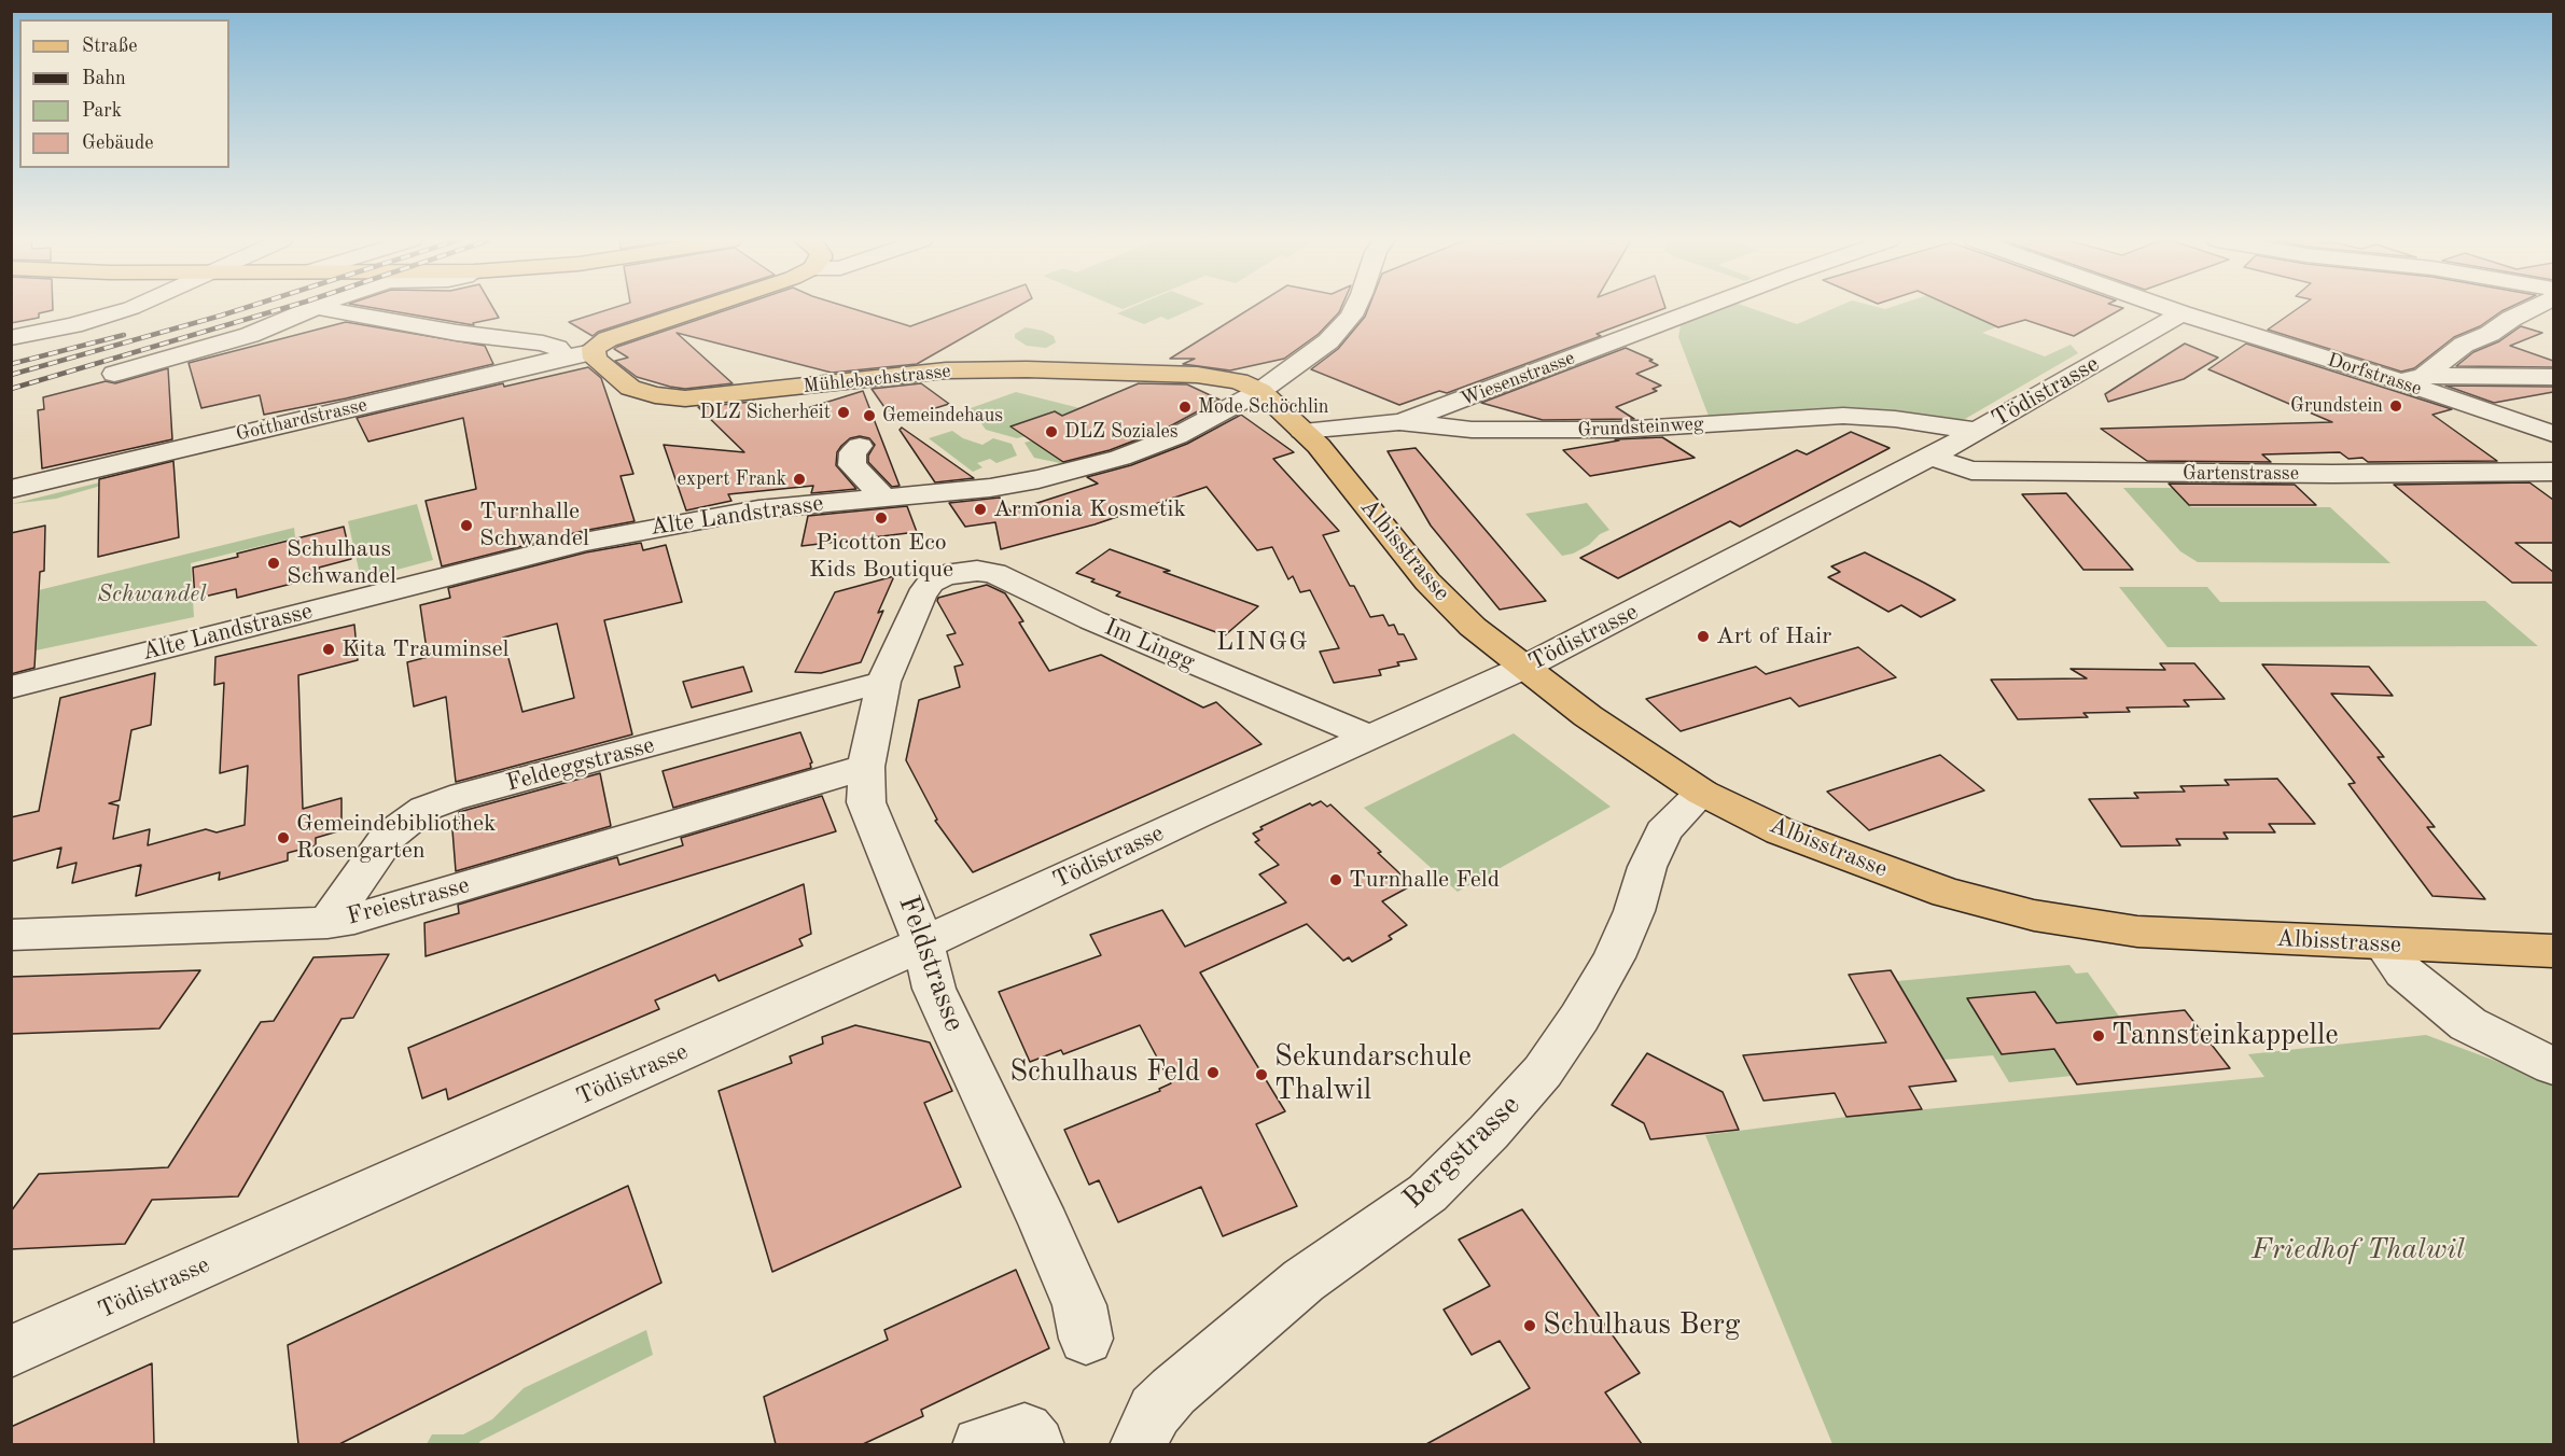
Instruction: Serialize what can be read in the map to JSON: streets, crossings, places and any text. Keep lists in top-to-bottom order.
{
  "streets": {
    "main road": ["Mühlebachstrasse", "Albisstrasse"],
    "street": [
      "Dorfstrasse",
      "Wiesenstrasse",
      "Tödistrasse",
      "Gotthardstrasse",
      "Grundsteinweg",
      "Gartenstrasse",
      "Alte Landstrasse",
      "Im Lingg",
      "Feldeggstrasse",
      "Freiestrasse",
      "Feldstrasse",
      "Bergstrasse"
    ]
  },
  "crossings": [
    ["Dorfstrasse", "Tödistrasse"],
    ["Mühlebachstrasse", "Gotthardstrasse"],
    ["Mühlebachstrasse", "Alte Landstrasse"],
    ["Mühlebachstrasse", "Albisstrasse"],
    ["Wiesenstrasse", "Grundsteinweg"],
    ["Tödistrasse", "Grundsteinweg"],
    ["Tödistrasse", "Gartenstrasse"],
    ["Tödistrasse", "Albisstrasse"],
    ["Tödistrasse", "Im Lingg"],
    ["Tödistrasse", "Feldstrasse"],
    ["Grundsteinweg", "Albisstrasse"],
    ["Alte Landstrasse", "Albisstrasse"],
    ["Albisstrasse", "Bergstrasse"],
    ["Im Lingg", "Feldstrasse"],
    ["Feldeggstrasse", "Freiestrasse"],
    ["Feldeggstrasse", "Feldstrasse"],
    ["Freiestrasse", "Feldstrasse"]
  ],
  "districts": ["LINGG"],
  "parks": ["Schwandel", "Friedhof Thalwil"],
  "places": [
    "Grundstein",
    "Mode Schöchlin",
    "DLZ Sicherheit",
    "Gemeindehaus",
    "DLZ Soziales",
    "expert Frank",
    "Armonia Kosmetik",
    "Picotton Eco Kids Boutique",
    "Turnhalle Schwandel",
    "Schulhaus Schwandel",
    "Art of Hair",
    "Kita Trauminsel",
    "Gemeindebibliothek Rosengarten",
    "Turnhalle Feld",
    "Tannsteinkappelle",
    "Schulhaus Feld",
    "Sekundarschule Thalwil",
    "Schulhaus Berg"
  ],
  "legend": [
    "Straße",
    "Bahn",
    "Park",
    "Gebäude"
  ]
}
